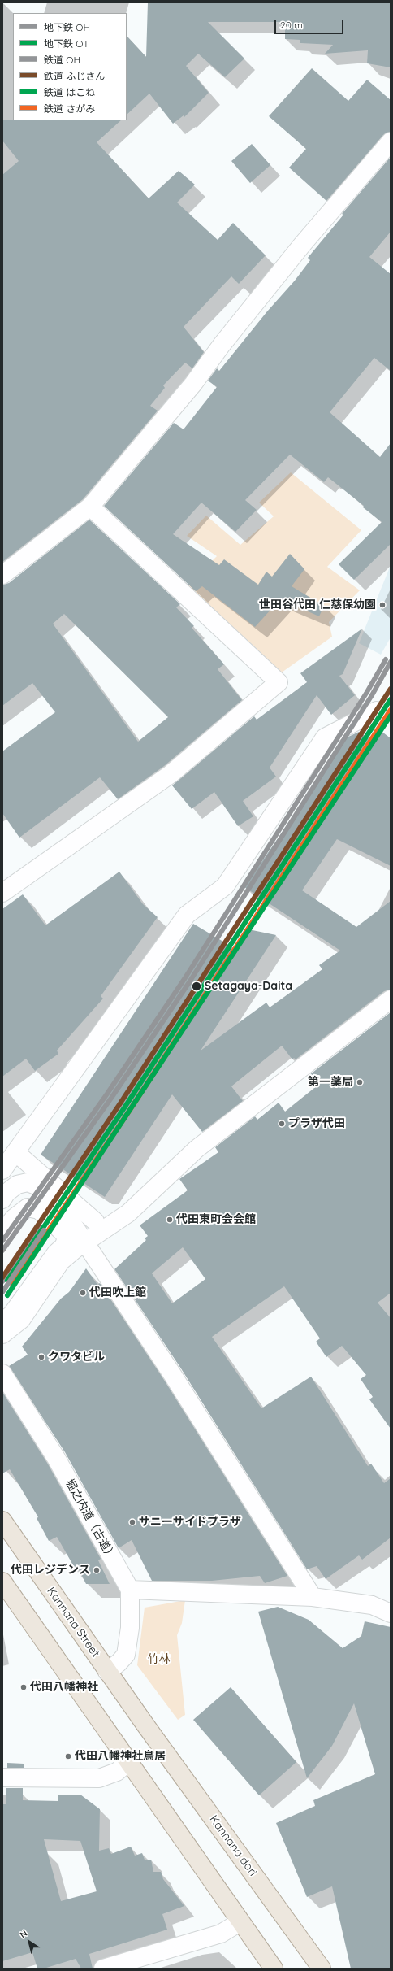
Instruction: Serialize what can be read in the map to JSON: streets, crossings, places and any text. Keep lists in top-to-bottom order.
{
  "streets": {
    "main road": ["Kannana Street"],
    "street": ["堀之内道（古道）"]
  },
  "crossings": [
    ["堀之内道（古道）", "Kannana Street"]
  ],
  "parks": ["竹林"],
  "places": [
    "世田谷代田 仁慈保幼園",
    "Setagaya-Daita",
    "第一薬局",
    "プラザ代田",
    "代田東町会会館",
    "代田吹上館",
    "クワタビル",
    "サニーサイドプラザ",
    "代田レジデンス",
    "代田八幡神社",
    "代田八幡神社鳥居"
  ],
  "lines": [
    "rail line OH",
    "metro line OH",
    "rail line ふじさん",
    "rail line はこね",
    "rail line さがみ",
    "metro line OT"
  ],
  "legend": [
    "地下鉄 OH",
    "地下鉄 OT",
    "鉄道 OH",
    "鉄道 ふじさん",
    "鉄道 はこね",
    "鉄道 さがみ"
  ],
  "scale_bar": "20 m",
  "north": "top left"
}
